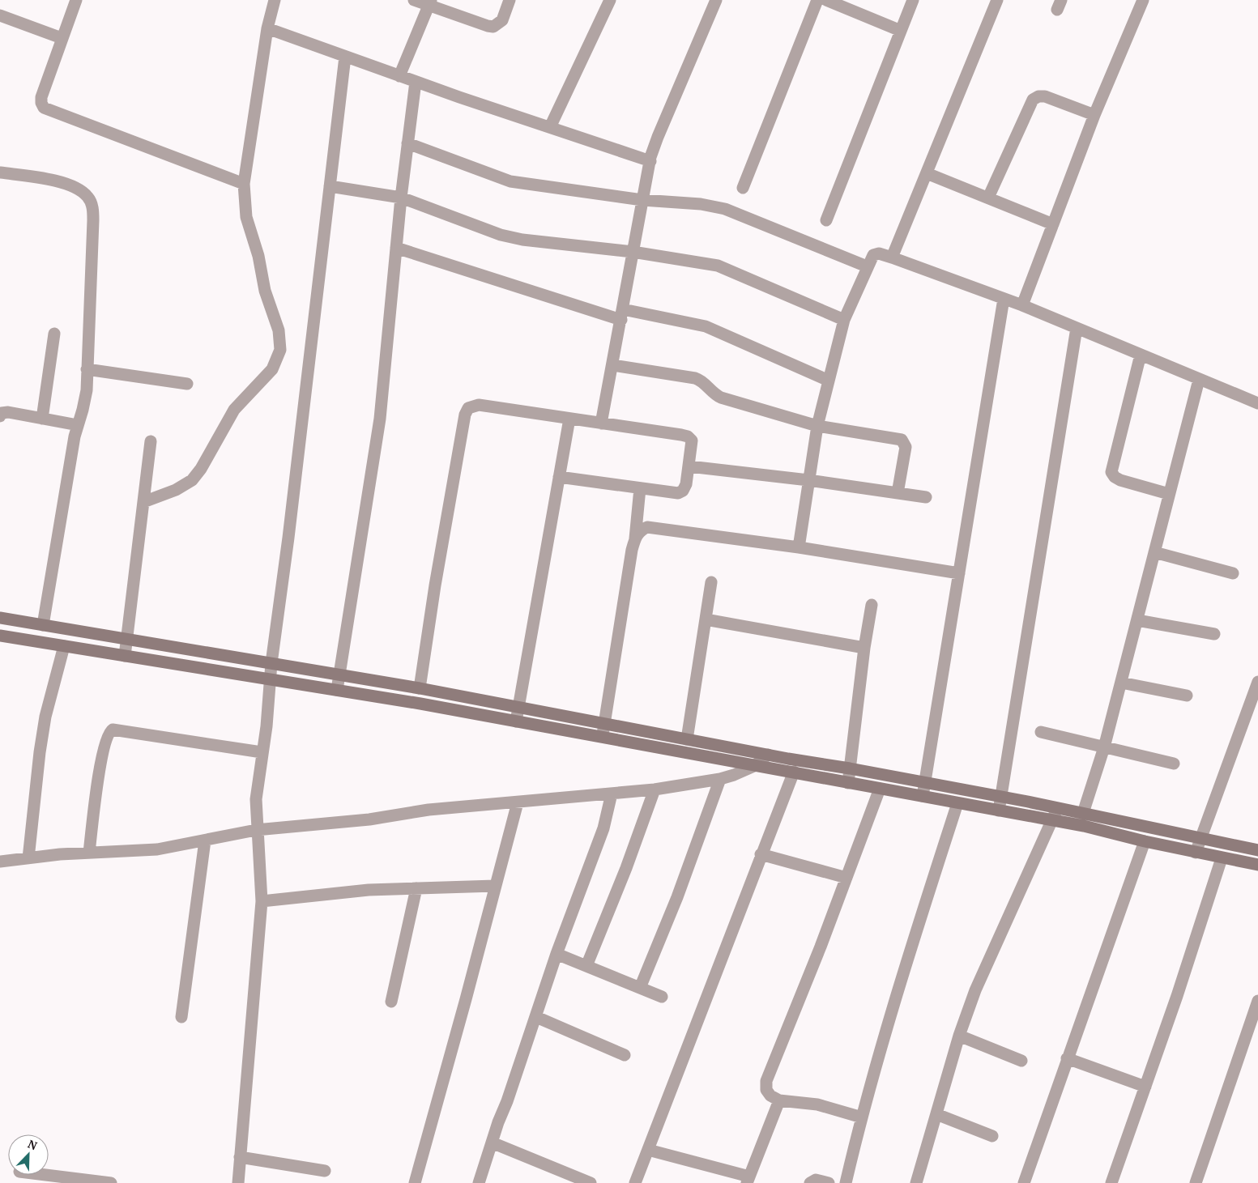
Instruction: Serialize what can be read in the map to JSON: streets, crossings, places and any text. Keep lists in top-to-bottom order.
{
  "north": "top right"
}
